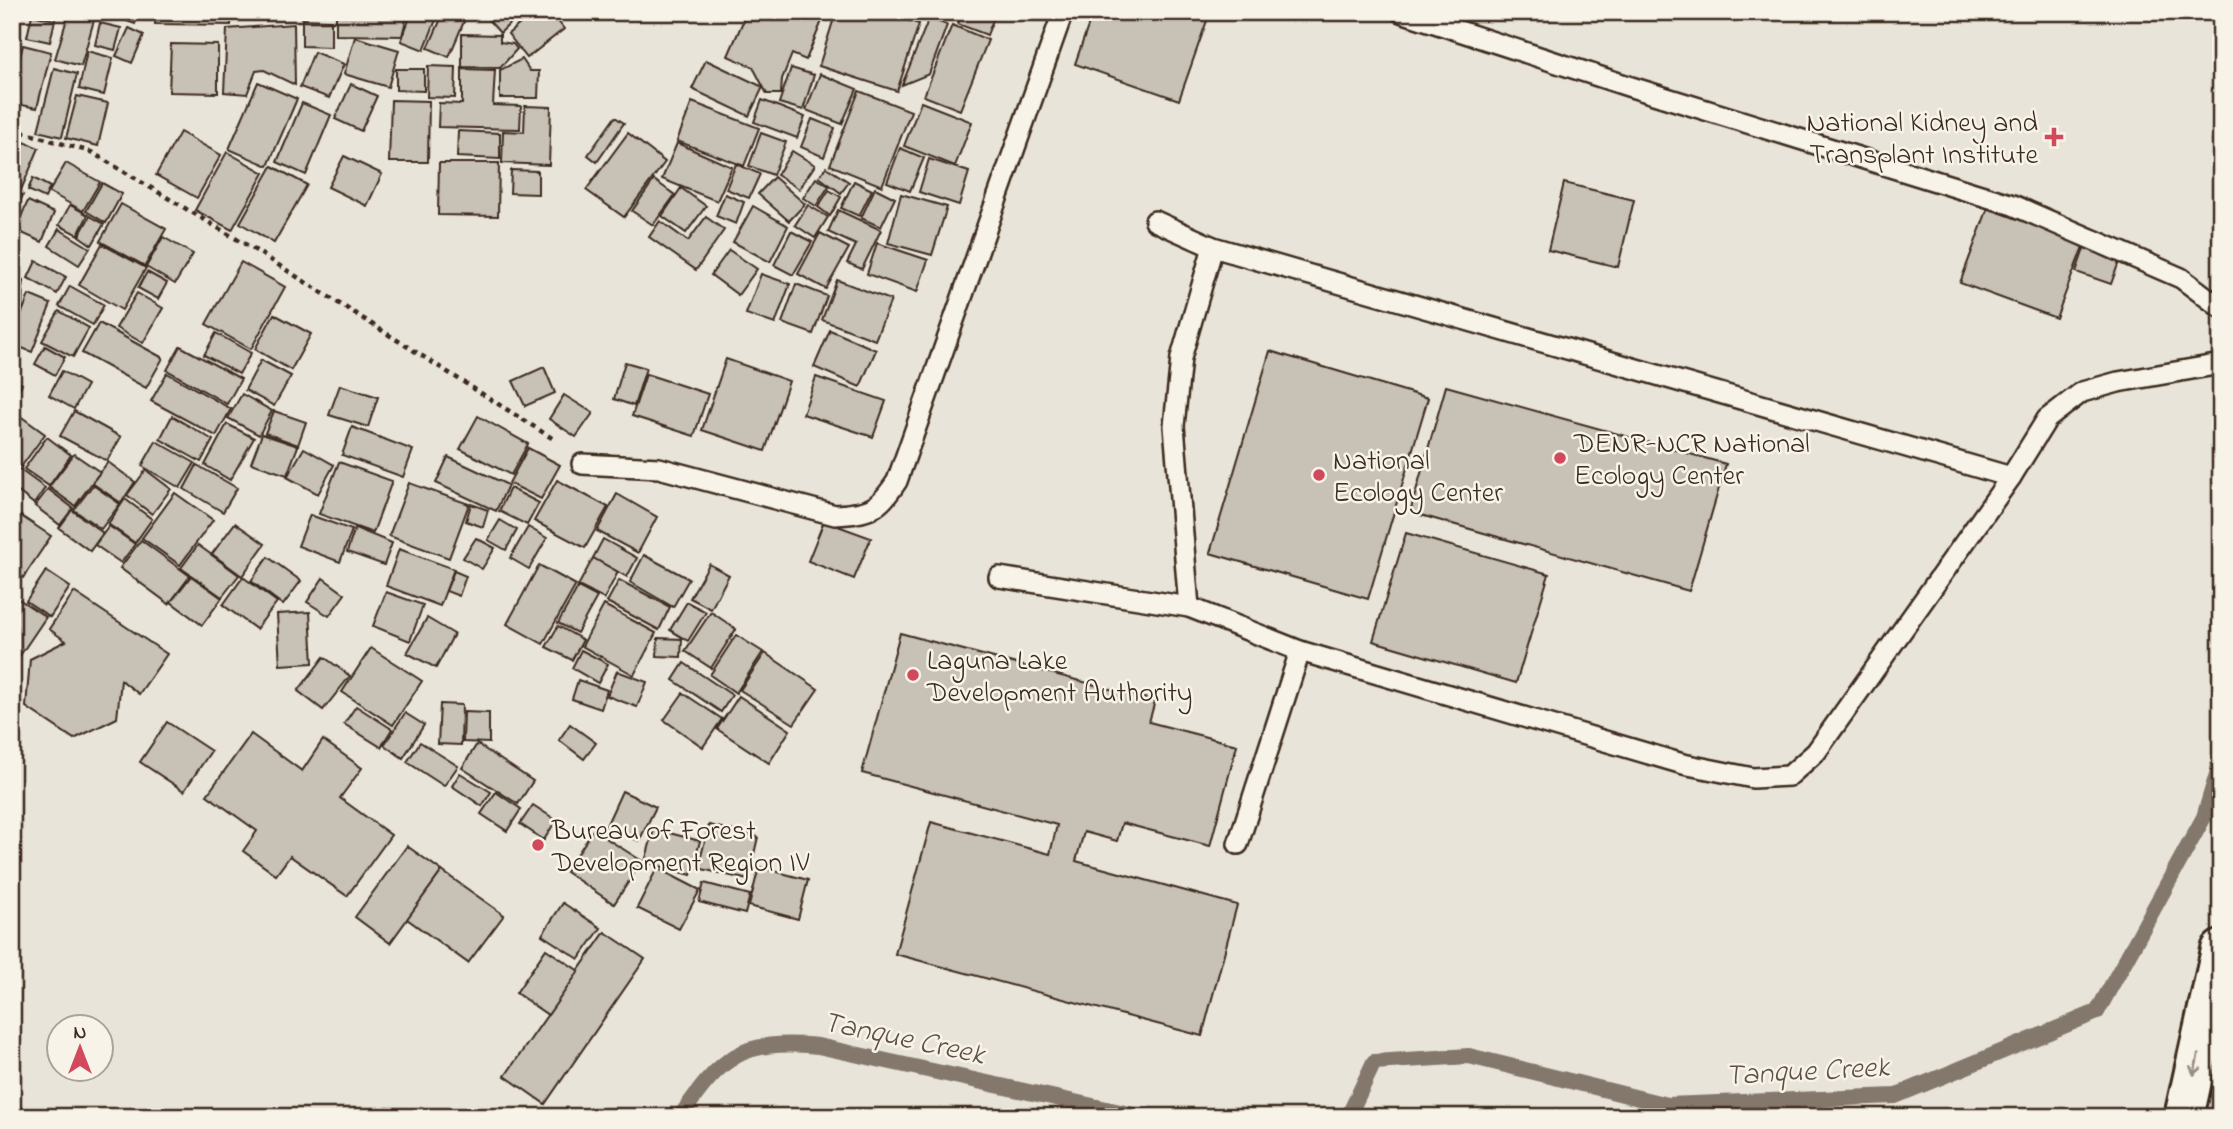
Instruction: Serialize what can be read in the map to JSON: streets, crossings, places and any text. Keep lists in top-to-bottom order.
{
  "water": ["Tanque Creek"],
  "places": {
    "health": ["National Kidney and Transplant Institute"],
    "other": [
      "DENR-NCR National Ecology Center",
      "National Ecology Center",
      "Laguna Lake Development Authority",
      "Bureau of Forest Development Region IV"
    ]
  },
  "north": "top"
}
